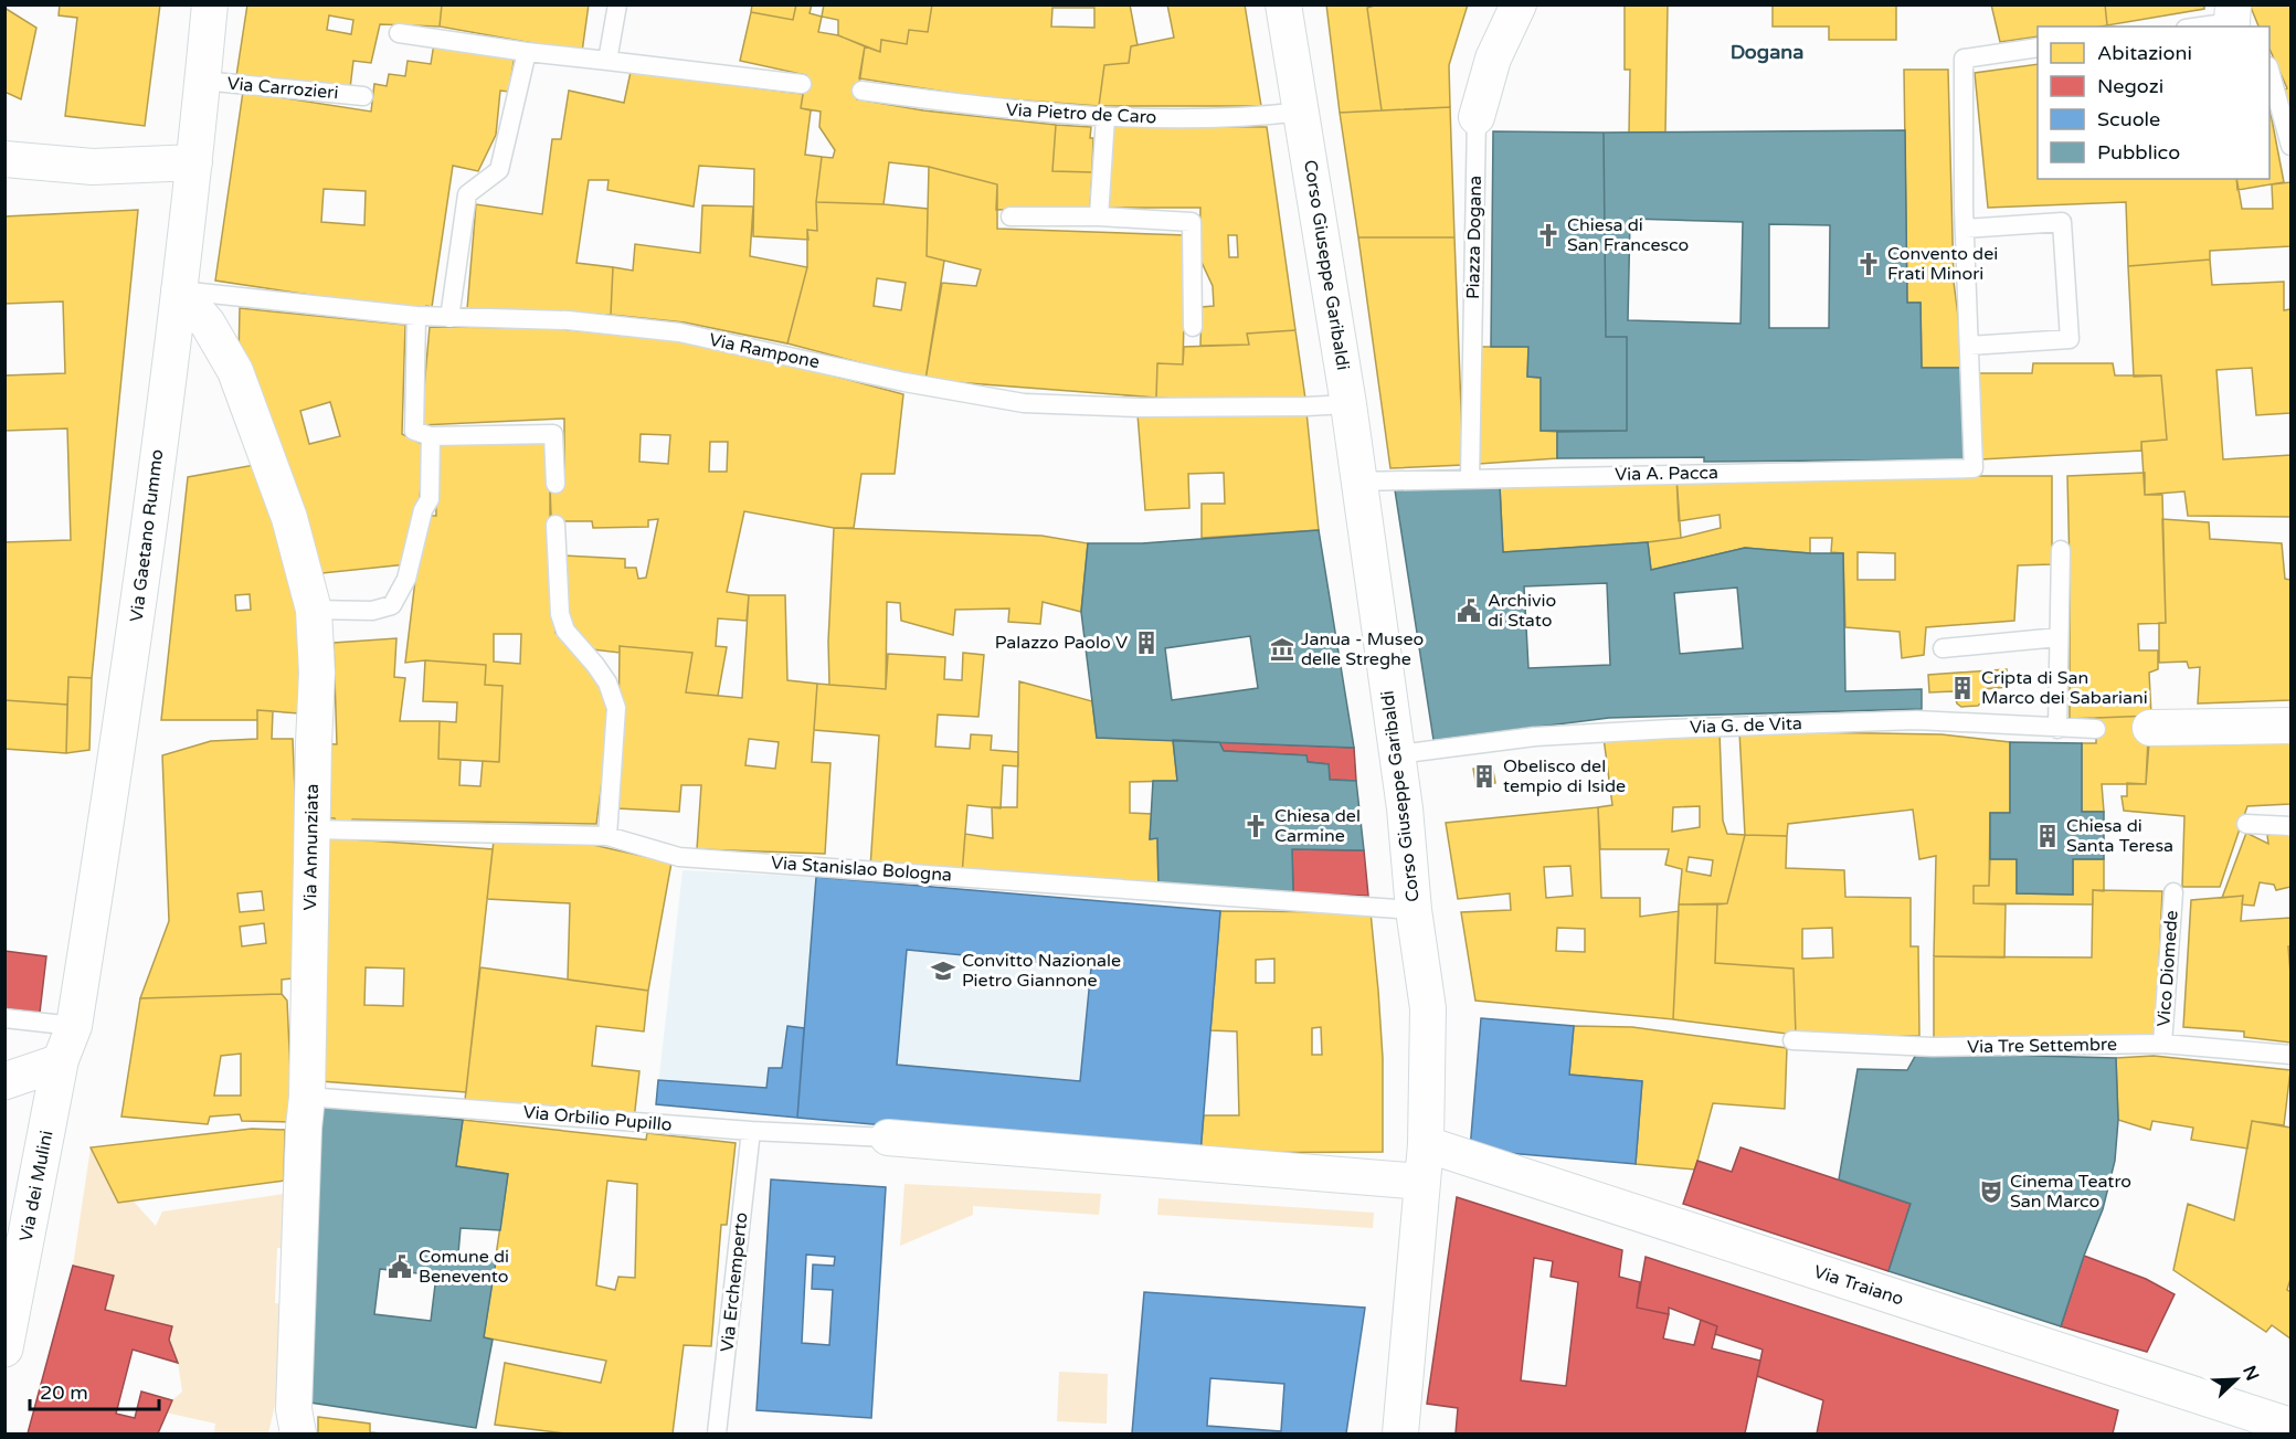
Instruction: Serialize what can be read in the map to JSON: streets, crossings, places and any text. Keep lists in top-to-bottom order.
{
  "streets": {
    "street": [
      "Piazza Dogana",
      "Corso Giuseppe Garibaldi",
      "Via Gaetano Rummo",
      "Via Annunziata",
      "Via dei Mulini",
      "Via Traiano"
    ],
    "lane": [
      "Via Carrozieri",
      "Via Pietro de Caro",
      "Via Rampone",
      "Via A. Pacca",
      "Via G. de Vita",
      "Via Stanislao Bologna",
      "Vico Diomede",
      "Via Tre Settembre",
      "Via Orbilio Pupillo",
      "Via Erchemperto"
    ]
  },
  "crossings": [
    ["Via Carrozieri", "Via Gaetano Rummo"],
    ["Via Pietro de Caro", "Corso Giuseppe Garibaldi"],
    ["Piazza Dogana", "Via A. Pacca"],
    ["Corso Giuseppe Garibaldi", "Via Rampone"],
    ["Corso Giuseppe Garibaldi", "Via A. Pacca"],
    ["Corso Giuseppe Garibaldi", "Via G. de Vita"],
    ["Corso Giuseppe Garibaldi", "Via Stanislao Bologna"],
    ["Corso Giuseppe Garibaldi", "Via Traiano"],
    ["Via Rampone", "Via Gaetano Rummo"],
    ["Via Rampone", "Via Annunziata"],
    ["Via Gaetano Rummo", "Via Annunziata"],
    ["Via Gaetano Rummo", "Via dei Mulini"],
    ["Via Annunziata", "Via Stanislao Bologna"],
    ["Via Annunziata", "Via Orbilio Pupillo"],
    ["Vico Diomede", "Via Tre Settembre"],
    ["Via Orbilio Pupillo", "Via Erchemperto"]
  ],
  "districts": ["Dogana"],
  "places": {
    "church": ["Chiesa di San Francesco", "Convento dei Frati Minori", "Chiesa del Carmine"],
    "public building": ["Archivio di Stato", "Comune di Benevento"],
    "building": [
      "Palazzo Paolo V",
      "Cripta di San Marco dei Sabariani",
      "Obelisco del tempio di Iside",
      "Chiesa di Santa Teresa"
    ],
    "museum": ["Janua - Museo delle Streghe"],
    "school or university": ["Convitto Nazionale Pietro Giannone"],
    "theatre": ["Cinema Teatro San Marco"]
  },
  "legend": [
    "Abitazioni",
    "Negozi",
    "Scuole",
    "Pubblico"
  ],
  "scale_bar": "20 m",
  "north": "top right"
}
